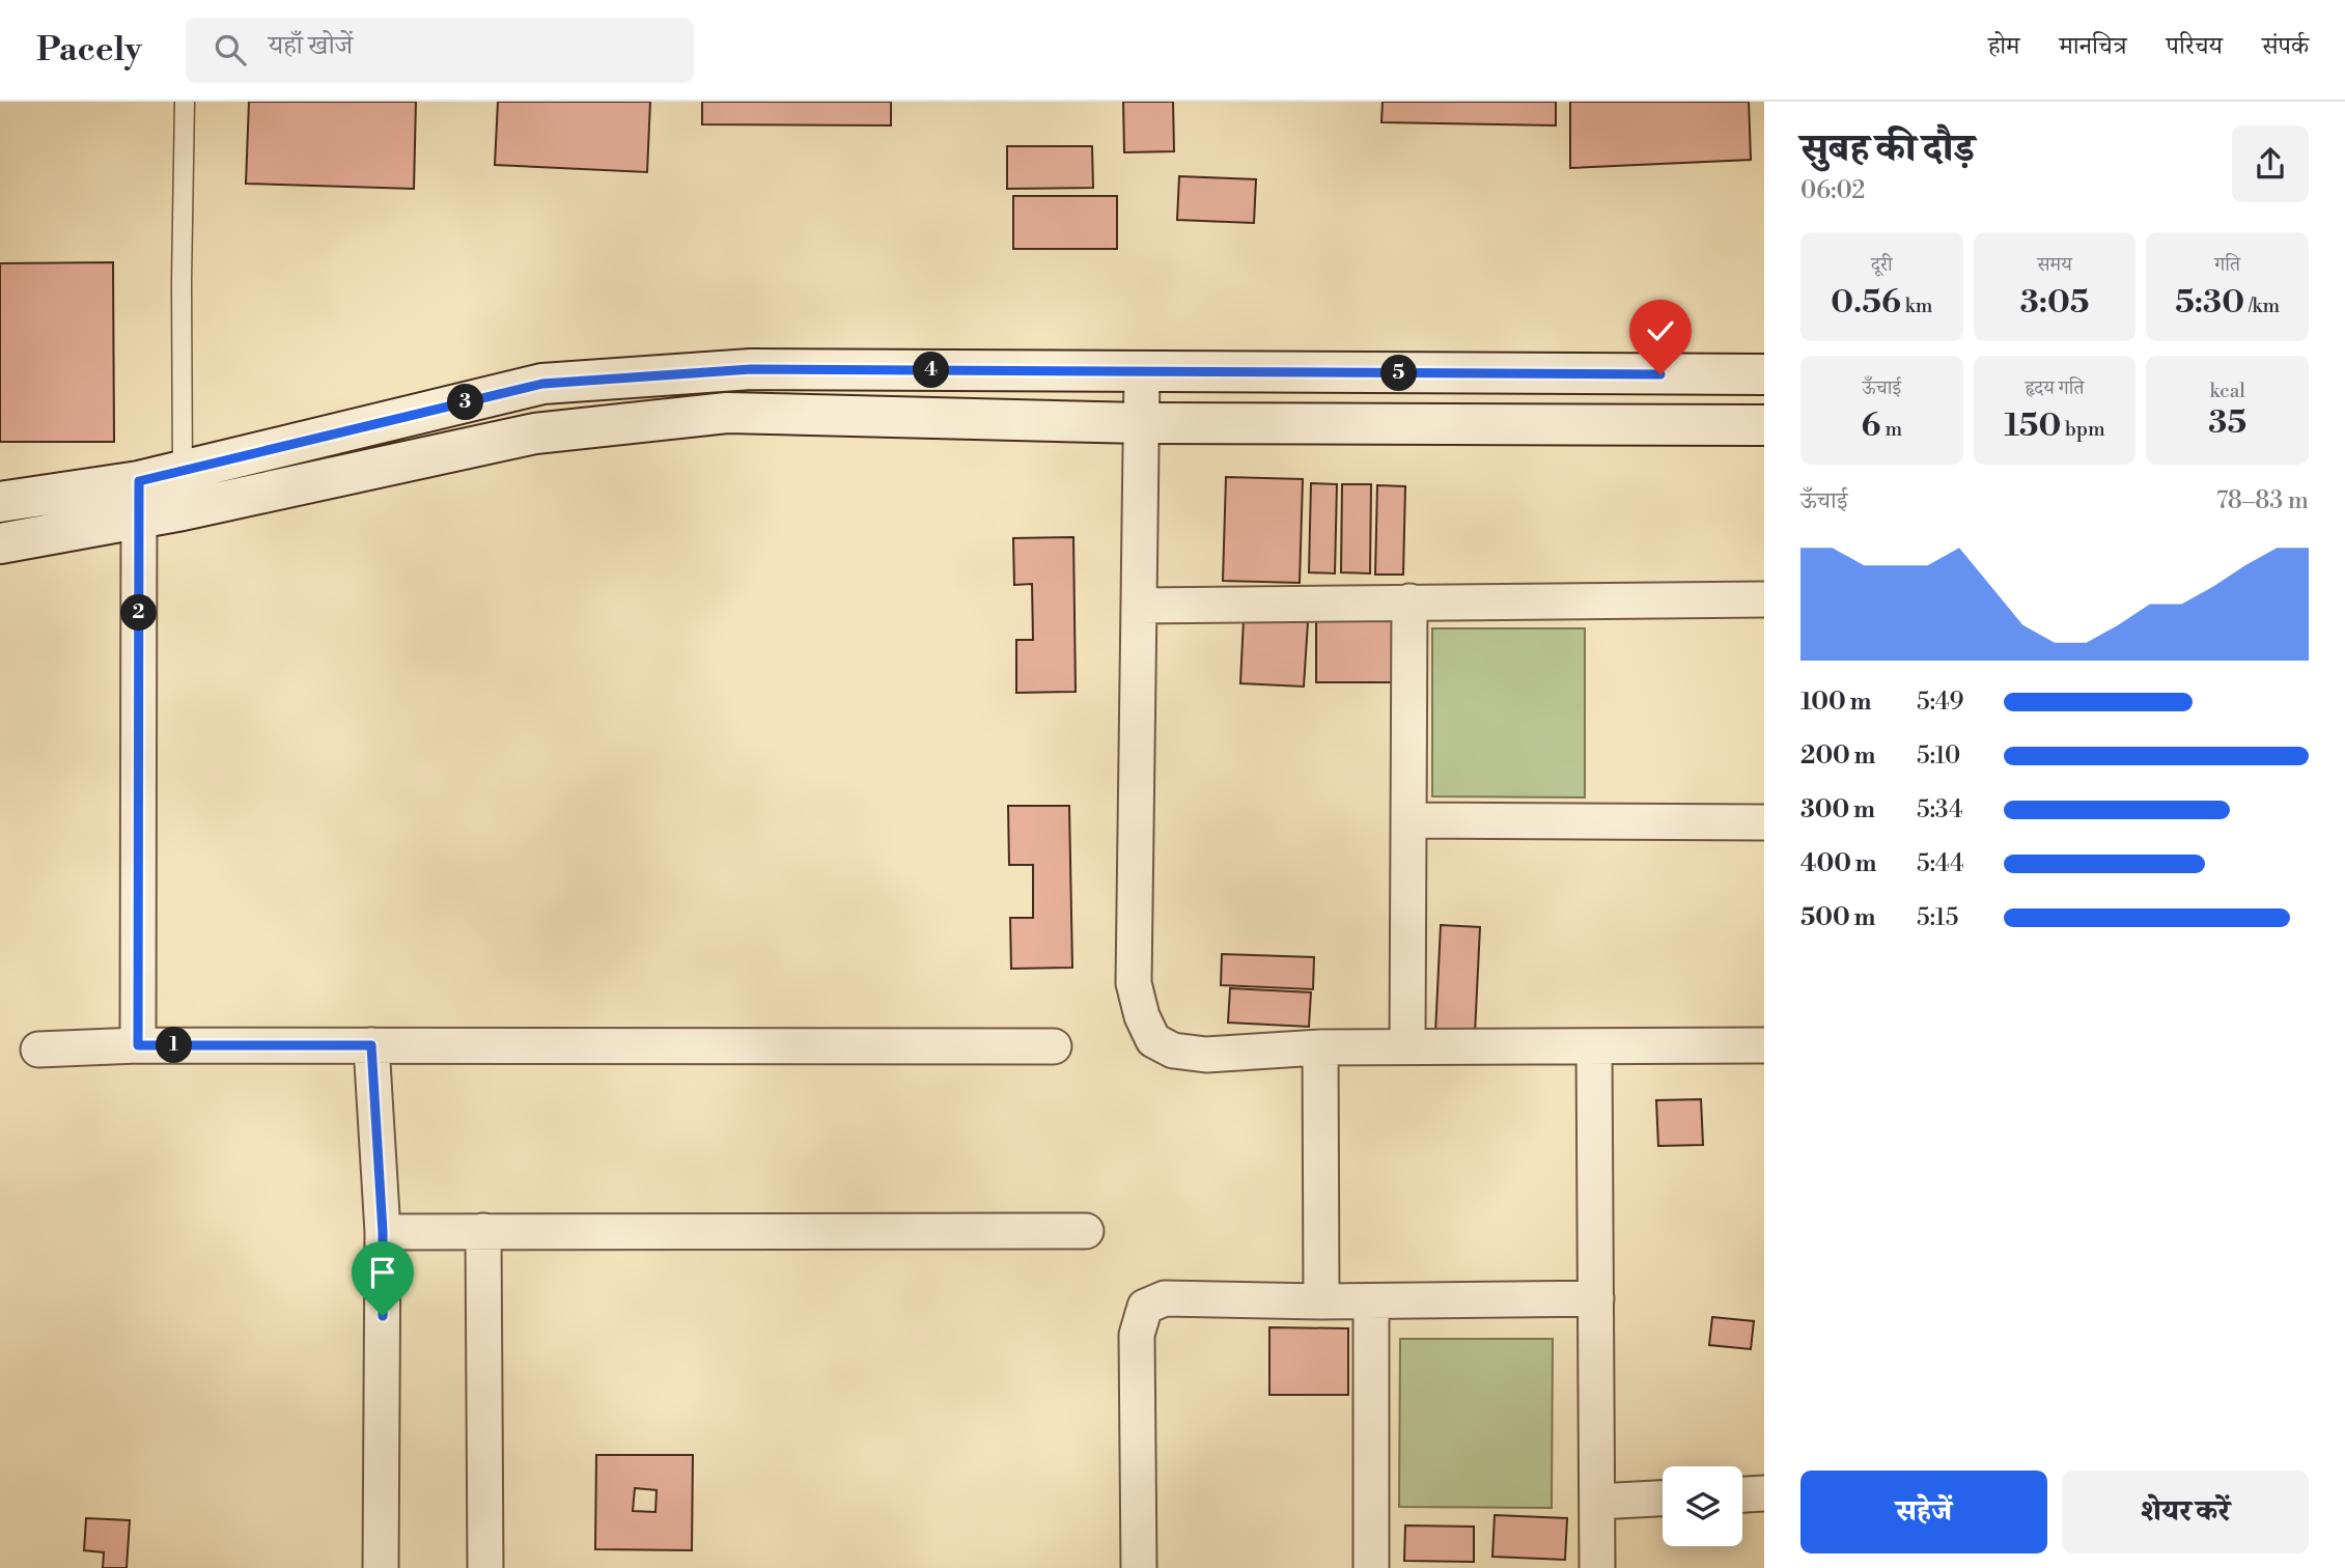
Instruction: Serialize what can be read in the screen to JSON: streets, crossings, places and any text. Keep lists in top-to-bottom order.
{
  "page": {
    "header": "Pacely",
    "search": "यहाँ खोजें",
    "nav": [
      "होम",
      "मानचित्र",
      "परिचय",
      "संपर्क"
    ],
    "heading": ["सुबह की दौड़", "06:02"],
    "stats": [
      ["दूरी", "0.56 km"],
      ["समय", "3:05"],
      ["गति", "5:30 /km"],
      ["ऊँचाई", "6 m"],
      ["हृदय गति", "150 bpm"],
      ["kcal", "35"]
    ],
    "pins": [
      "4",
      "5",
      "3",
      "2",
      "1"
    ],
    "chart": ["ऊँचाई", "78–83 m"],
    "list": [
      {
        "name": "100 m",
        "note": "5:49"
      },
      {
        "name": "200 m",
        "note": "5:10"
      },
      {
        "name": "300 m",
        "note": "5:34"
      },
      {
        "name": "400 m",
        "note": "5:44"
      },
      {
        "name": "500 m",
        "note": "5:15"
      }
    ],
    "buttons": ["सहेजें", "शेयर करें"]
  }
}
